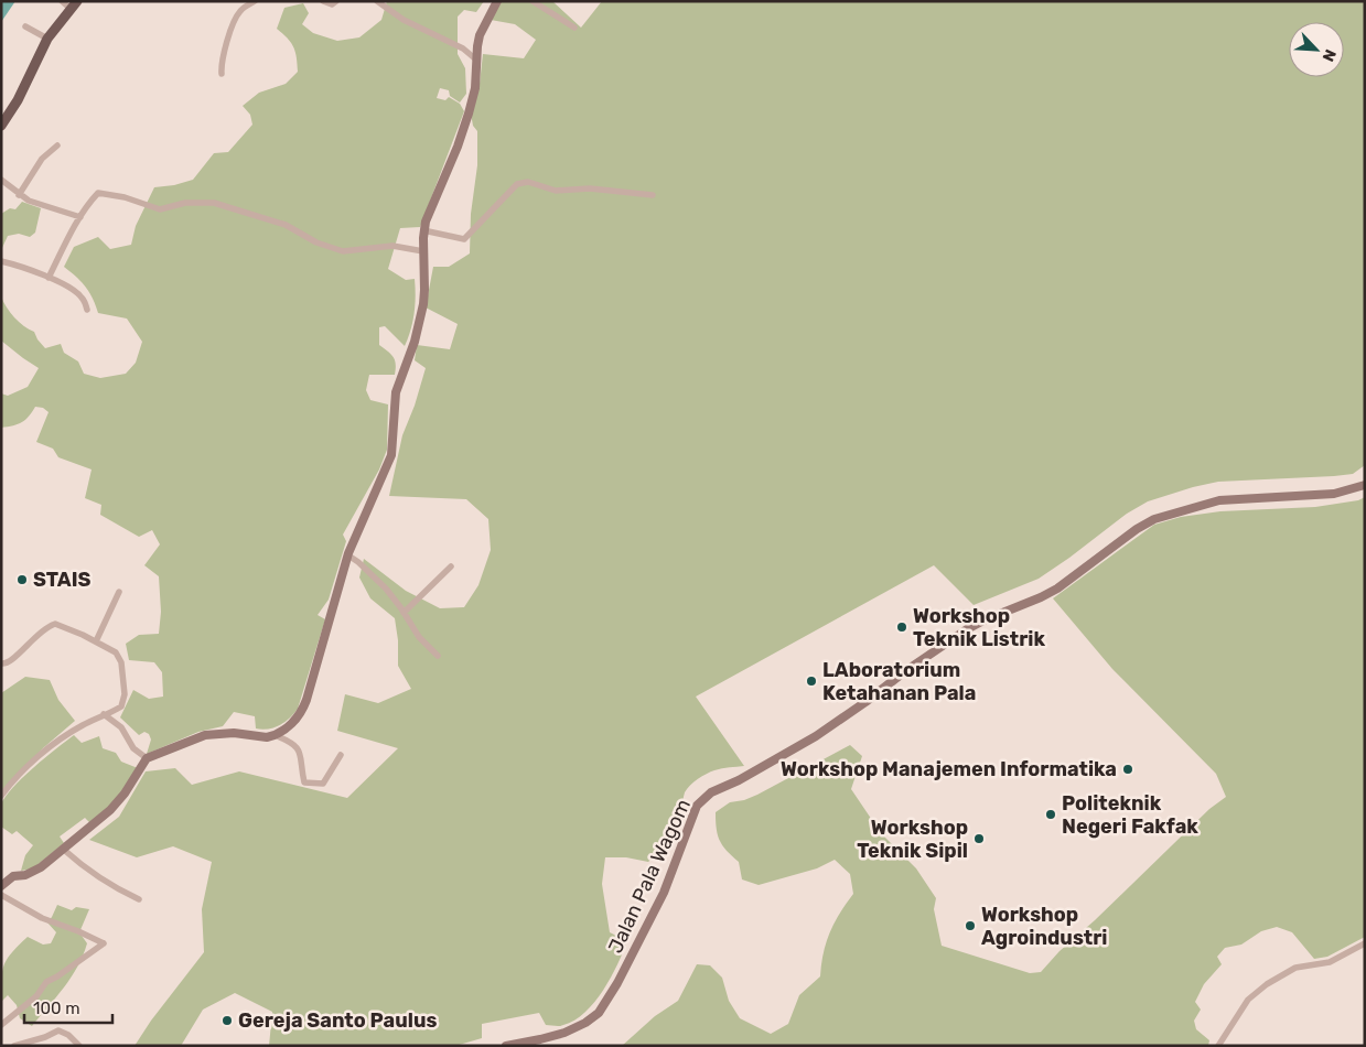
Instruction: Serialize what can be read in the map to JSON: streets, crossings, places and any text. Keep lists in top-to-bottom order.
{
  "streets": {
    "main road": ["Jalan Pala Wagom"]
  },
  "places": [
    "STAIS",
    "Workshop Teknik Listrik",
    "LAboratorium Ketahanan Pala",
    "Workshop Manajemen Informatika",
    "Politeknik Negeri Fakfak",
    "Workshop Teknik Sipil",
    "Workshop Agroindustri",
    "Gereja Santo Paulus"
  ],
  "scale_bar": "100 m",
  "north": "bottom right"
}
